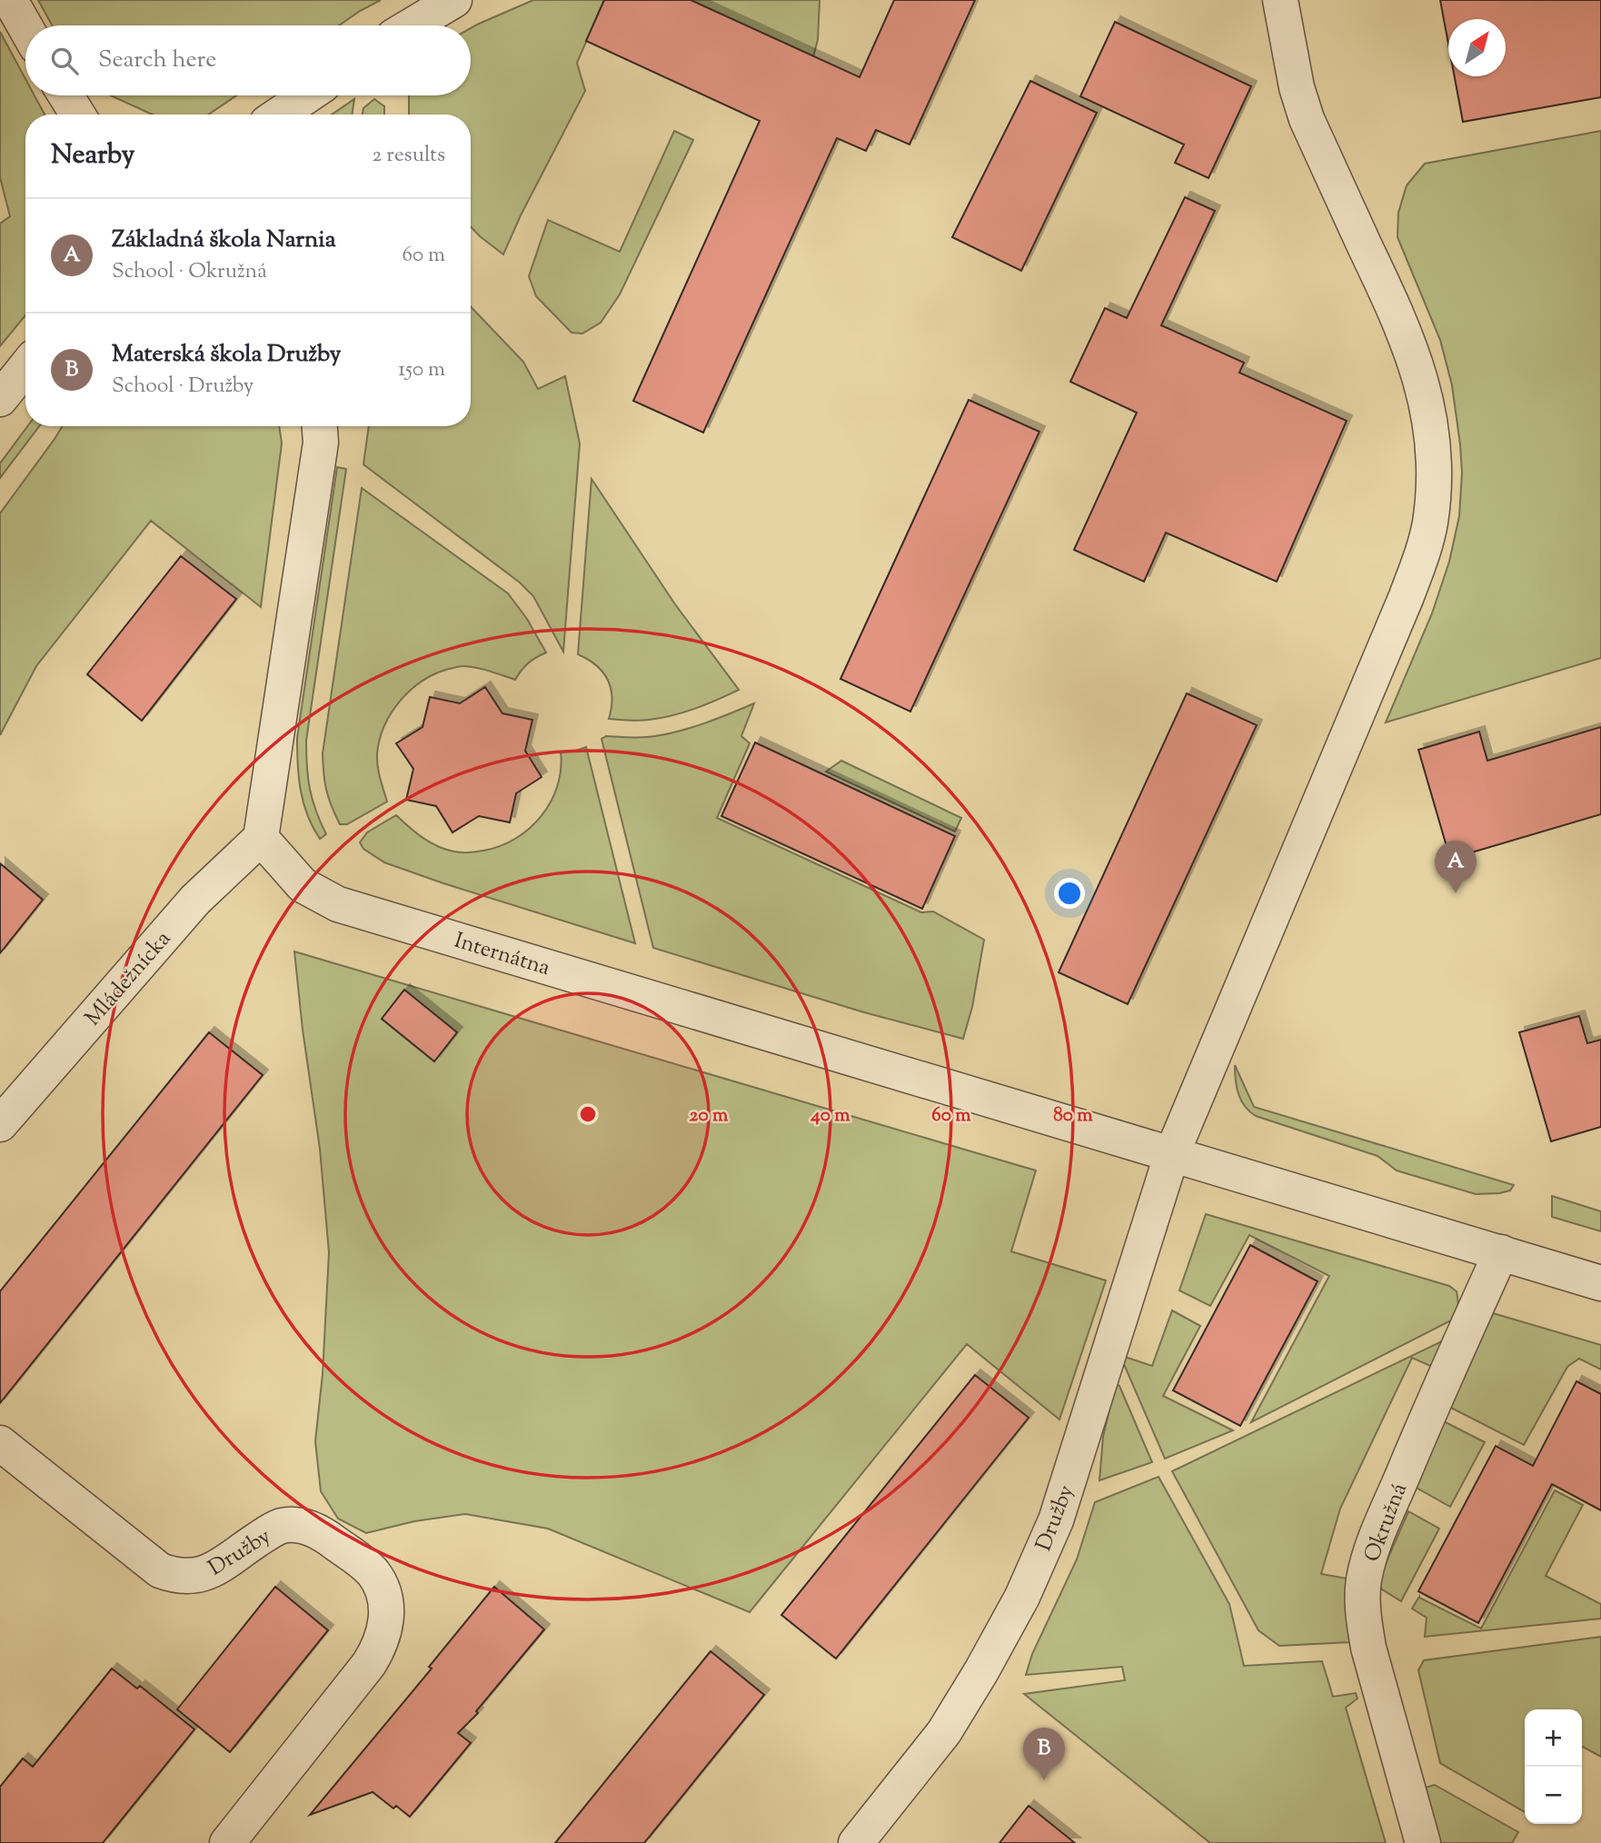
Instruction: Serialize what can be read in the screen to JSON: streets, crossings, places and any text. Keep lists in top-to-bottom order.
{
  "streets": {
    "street": [
      "Internátna",
      "Mládežnícka",
      "Družby",
      "Okružná"
    ]
  },
  "crossings": [
    ["Internátna", "Mládežnícka"],
    ["Internátna", "Družby"]
  ],
  "north": "top right",
  "page": {
    "search": "Search here",
    "heading": ["Nearby", "2 results"],
    "list": [
      {
        "mark": "A",
        "name": "Základná škola Narnia",
        "note": "School · Okružná",
        "value": "60 m"
      },
      {
        "mark": "B",
        "name": "Materská škola Družby",
        "note": "School · Družby",
        "value": "150 m"
      }
    ],
    "pins": ["A", "B"],
    "map_buttons": ["+", "−"]
  },
  "rings": [
    "20 m",
    "40 m",
    "60 m",
    "80 m"
  ]
}
